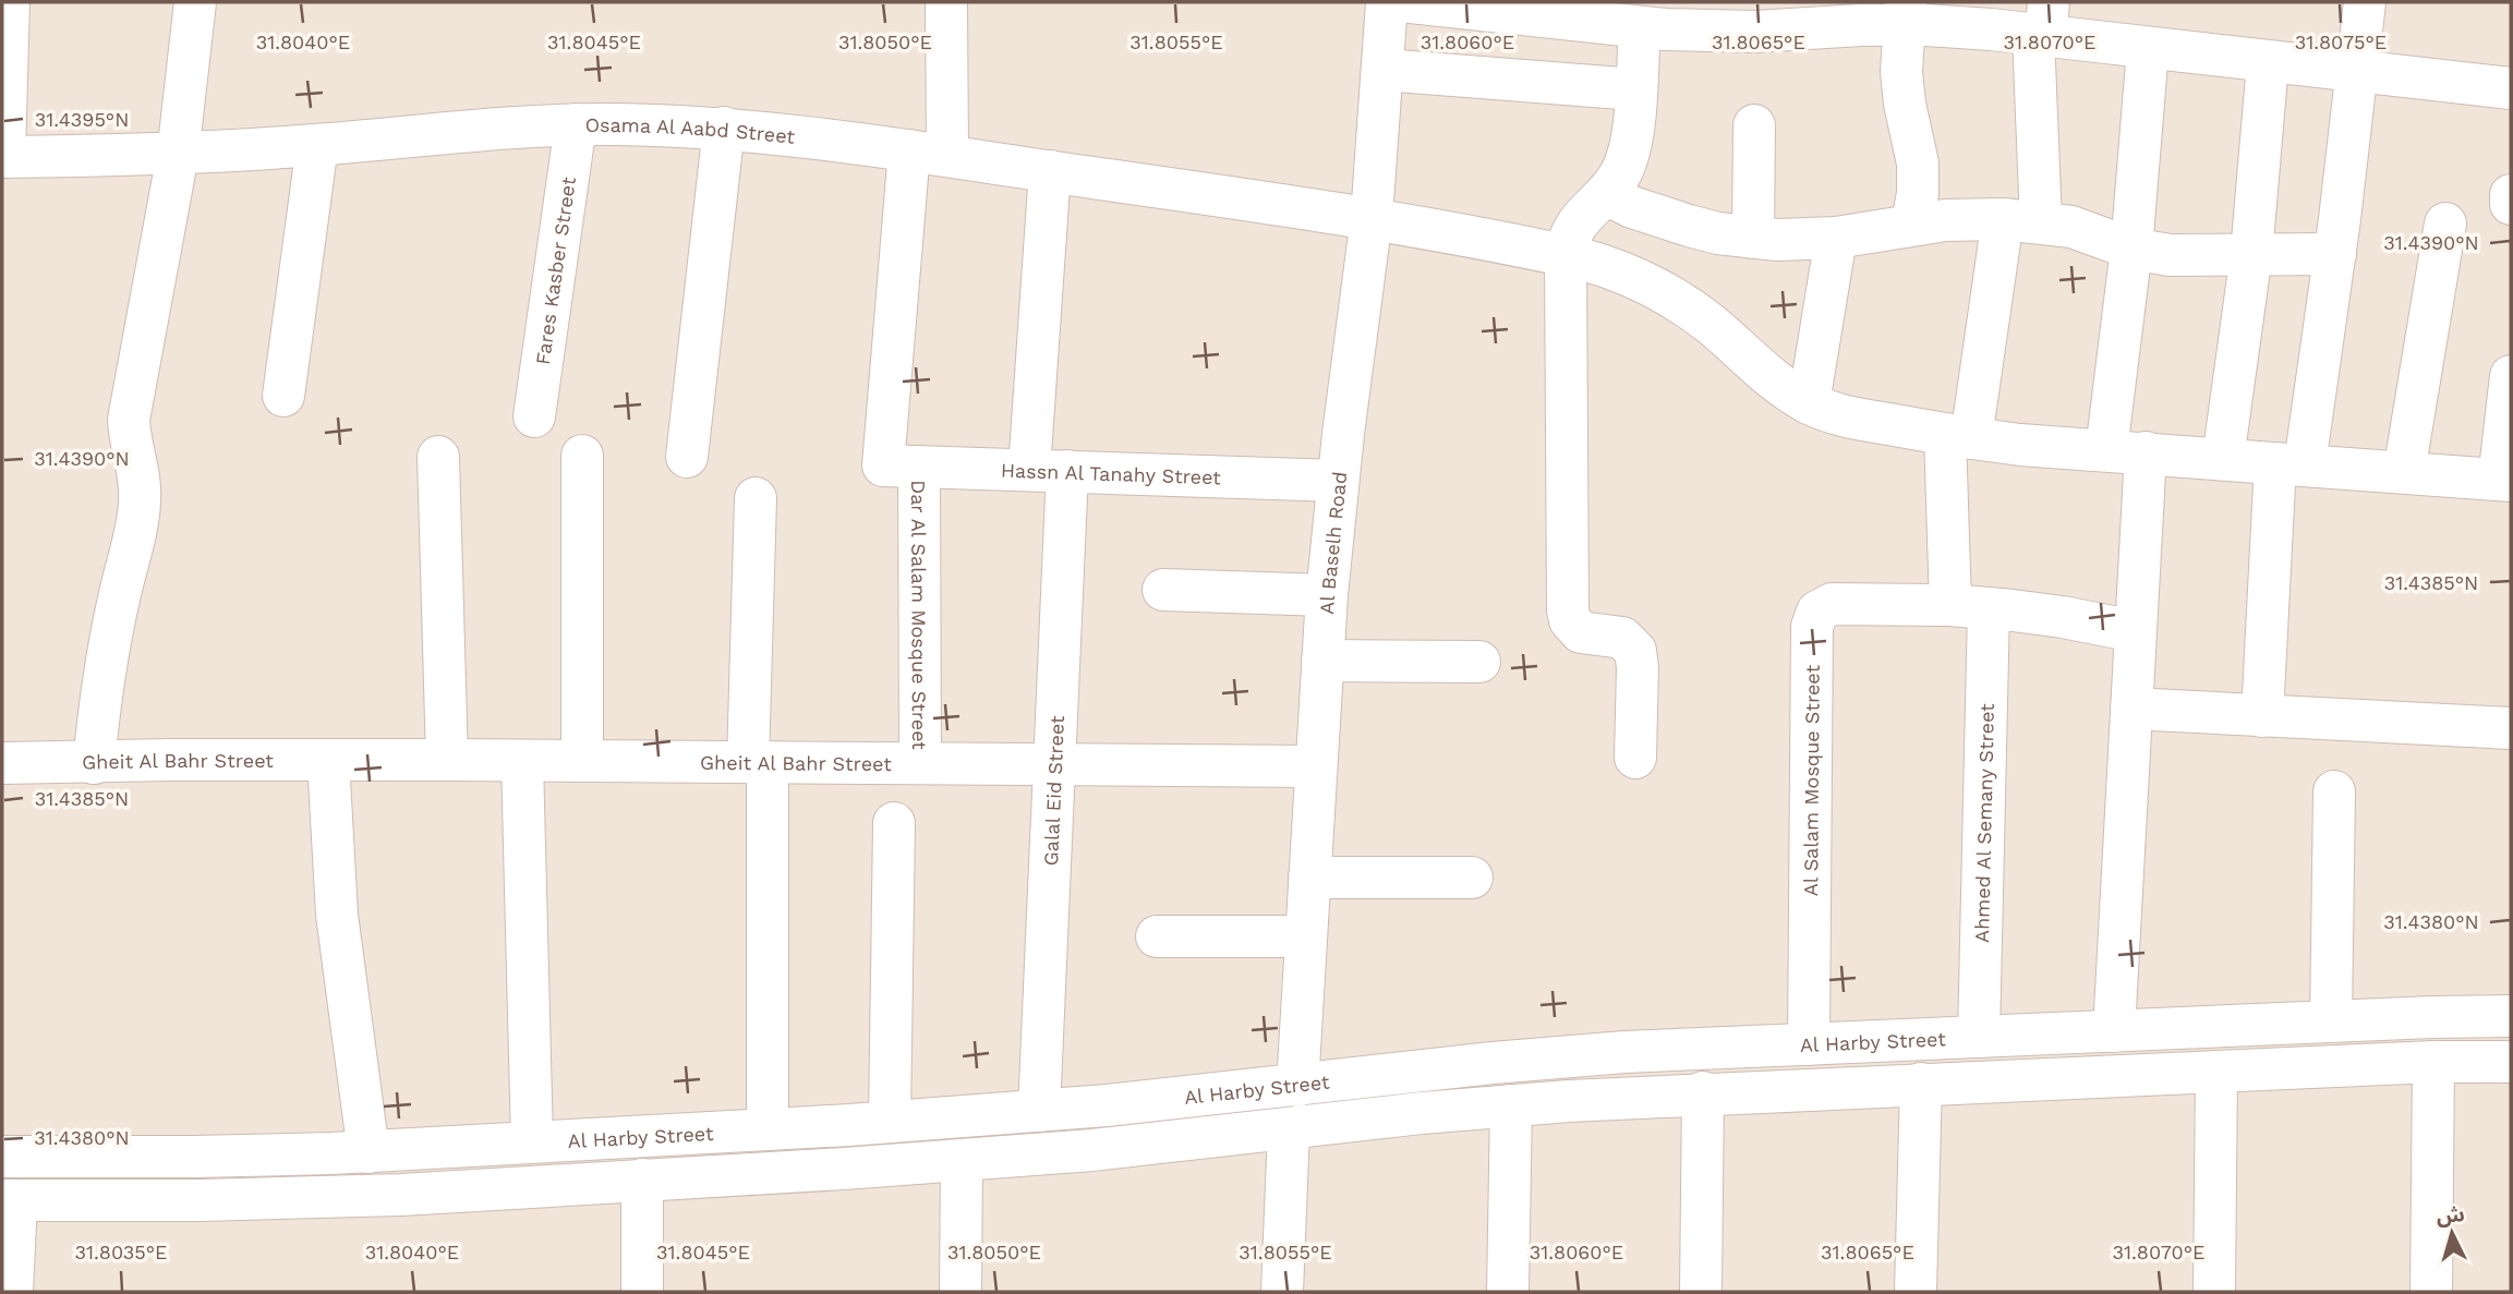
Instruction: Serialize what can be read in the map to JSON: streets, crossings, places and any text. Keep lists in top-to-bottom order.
{
  "streets": {
    "street": [
      "Osama Al Aabd Street",
      "Fares Kasber Street",
      "Hassn Al Tanahy Street",
      "Al Baselh Road",
      "Dar Al Salam Mosque Street",
      "Gheit Al Bahr Street",
      "Al Salam Mosque Street",
      "Galal Eid Street",
      "Ahmed Al Semany Street",
      "Al Harby Street"
    ]
  },
  "crossings": [
    ["Osama Al Aabd Street", "Fares Kasber Street"],
    ["Osama Al Aabd Street", "Al Baselh Road"],
    ["Osama Al Aabd Street", "Dar Al Salam Mosque Street"],
    ["Osama Al Aabd Street", "Galal Eid Street"],
    ["Osama Al Aabd Street", "Ahmed Al Semany Street"],
    ["Hassn Al Tanahy Street", "Al Baselh Road"],
    ["Hassn Al Tanahy Street", "Dar Al Salam Mosque Street"],
    ["Hassn Al Tanahy Street", "Galal Eid Street"],
    ["Al Baselh Road", "Gheit Al Bahr Street"],
    ["Al Baselh Road", "Al Harby Street"],
    ["Dar Al Salam Mosque Street", "Gheit Al Bahr Street"],
    ["Gheit Al Bahr Street", "Galal Eid Street"],
    ["Al Salam Mosque Street", "Ahmed Al Semany Street"],
    ["Al Salam Mosque Street", "Al Harby Street"],
    ["Galal Eid Street", "Al Harby Street"],
    ["Ahmed Al Semany Street", "Al Harby Street"]
  ],
  "north": "top",
  "coordinates": [
    "31.8040°E",
    "31.8045°E",
    "31.8050°E",
    "31.8055°E",
    "31.8060°E",
    "31.8065°E",
    "31.8070°E",
    "31.8075°E",
    "31.4395°N",
    "31.4390°N",
    "31.4385°N",
    "31.4380°N",
    "31.8035°E"
  ]
}
